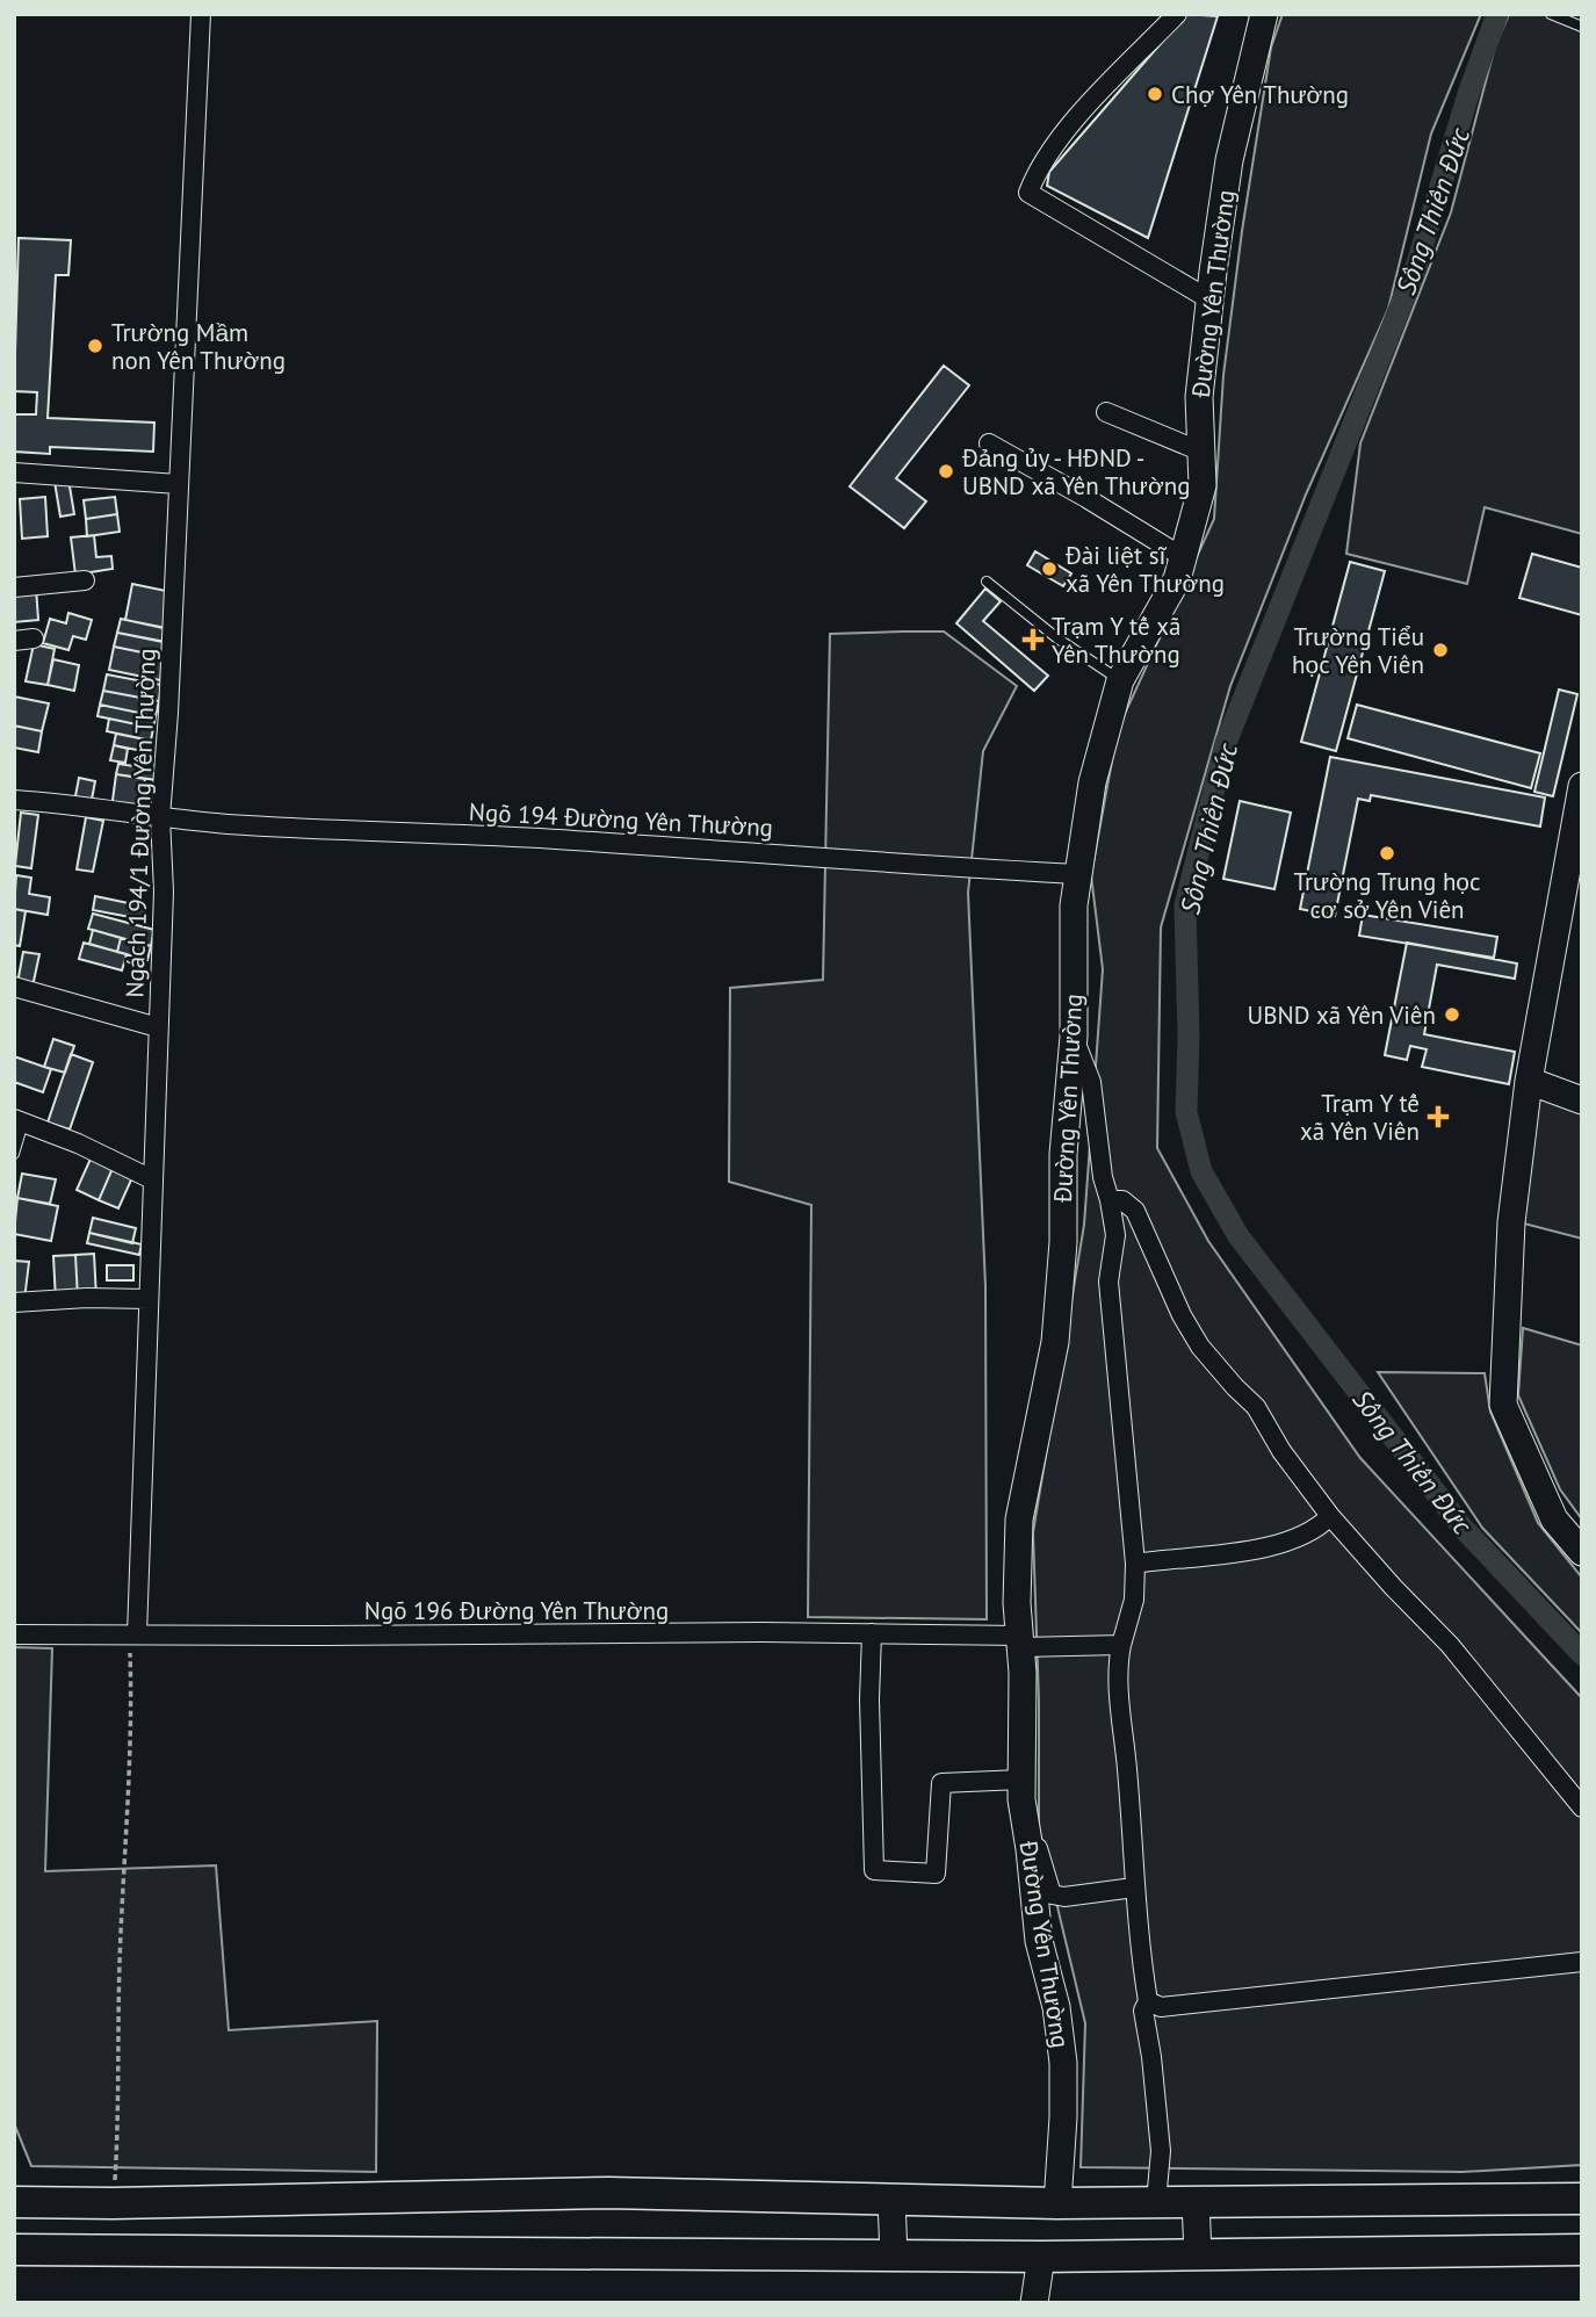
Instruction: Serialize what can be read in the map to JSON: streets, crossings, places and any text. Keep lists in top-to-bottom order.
{
  "streets": {
    "main road": ["Đường Yên Thường"],
    "street": ["Ngõ 194 Đường Yên Thường", "Ngách 194/1 Đường Yên Thường", "Ngõ 196 Đường Yên Thường"]
  },
  "crossings": [
    ["Đường Yên Thường", "Ngõ 194 Đường Yên Thường"],
    ["Đường Yên Thường", "Ngõ 196 Đường Yên Thường"],
    ["Ngõ 194 Đường Yên Thường", "Ngách 194/1 Đường Yên Thường"],
    ["Ngách 194/1 Đường Yên Thường", "Ngõ 196 Đường Yên Thường"]
  ],
  "water": ["Sông Thiên Đức"],
  "places": {
    "other": [
      "Chợ Yên Thường",
      "Trường Mầm non Yên Thường",
      "Đảng ủy - HĐND - UBND xã Yên Thường",
      "Đài liệt sĩ xã Yên Thường",
      "Trường Tiểu học Yên Viên",
      "Trường Trung học cơ sở Yên Viên",
      "UBND xã Yên Viên"
    ],
    "health": ["Trạm Y tế xã Yên Thường", "Trạm Y tế xã Yên Viên"]
  }
}
